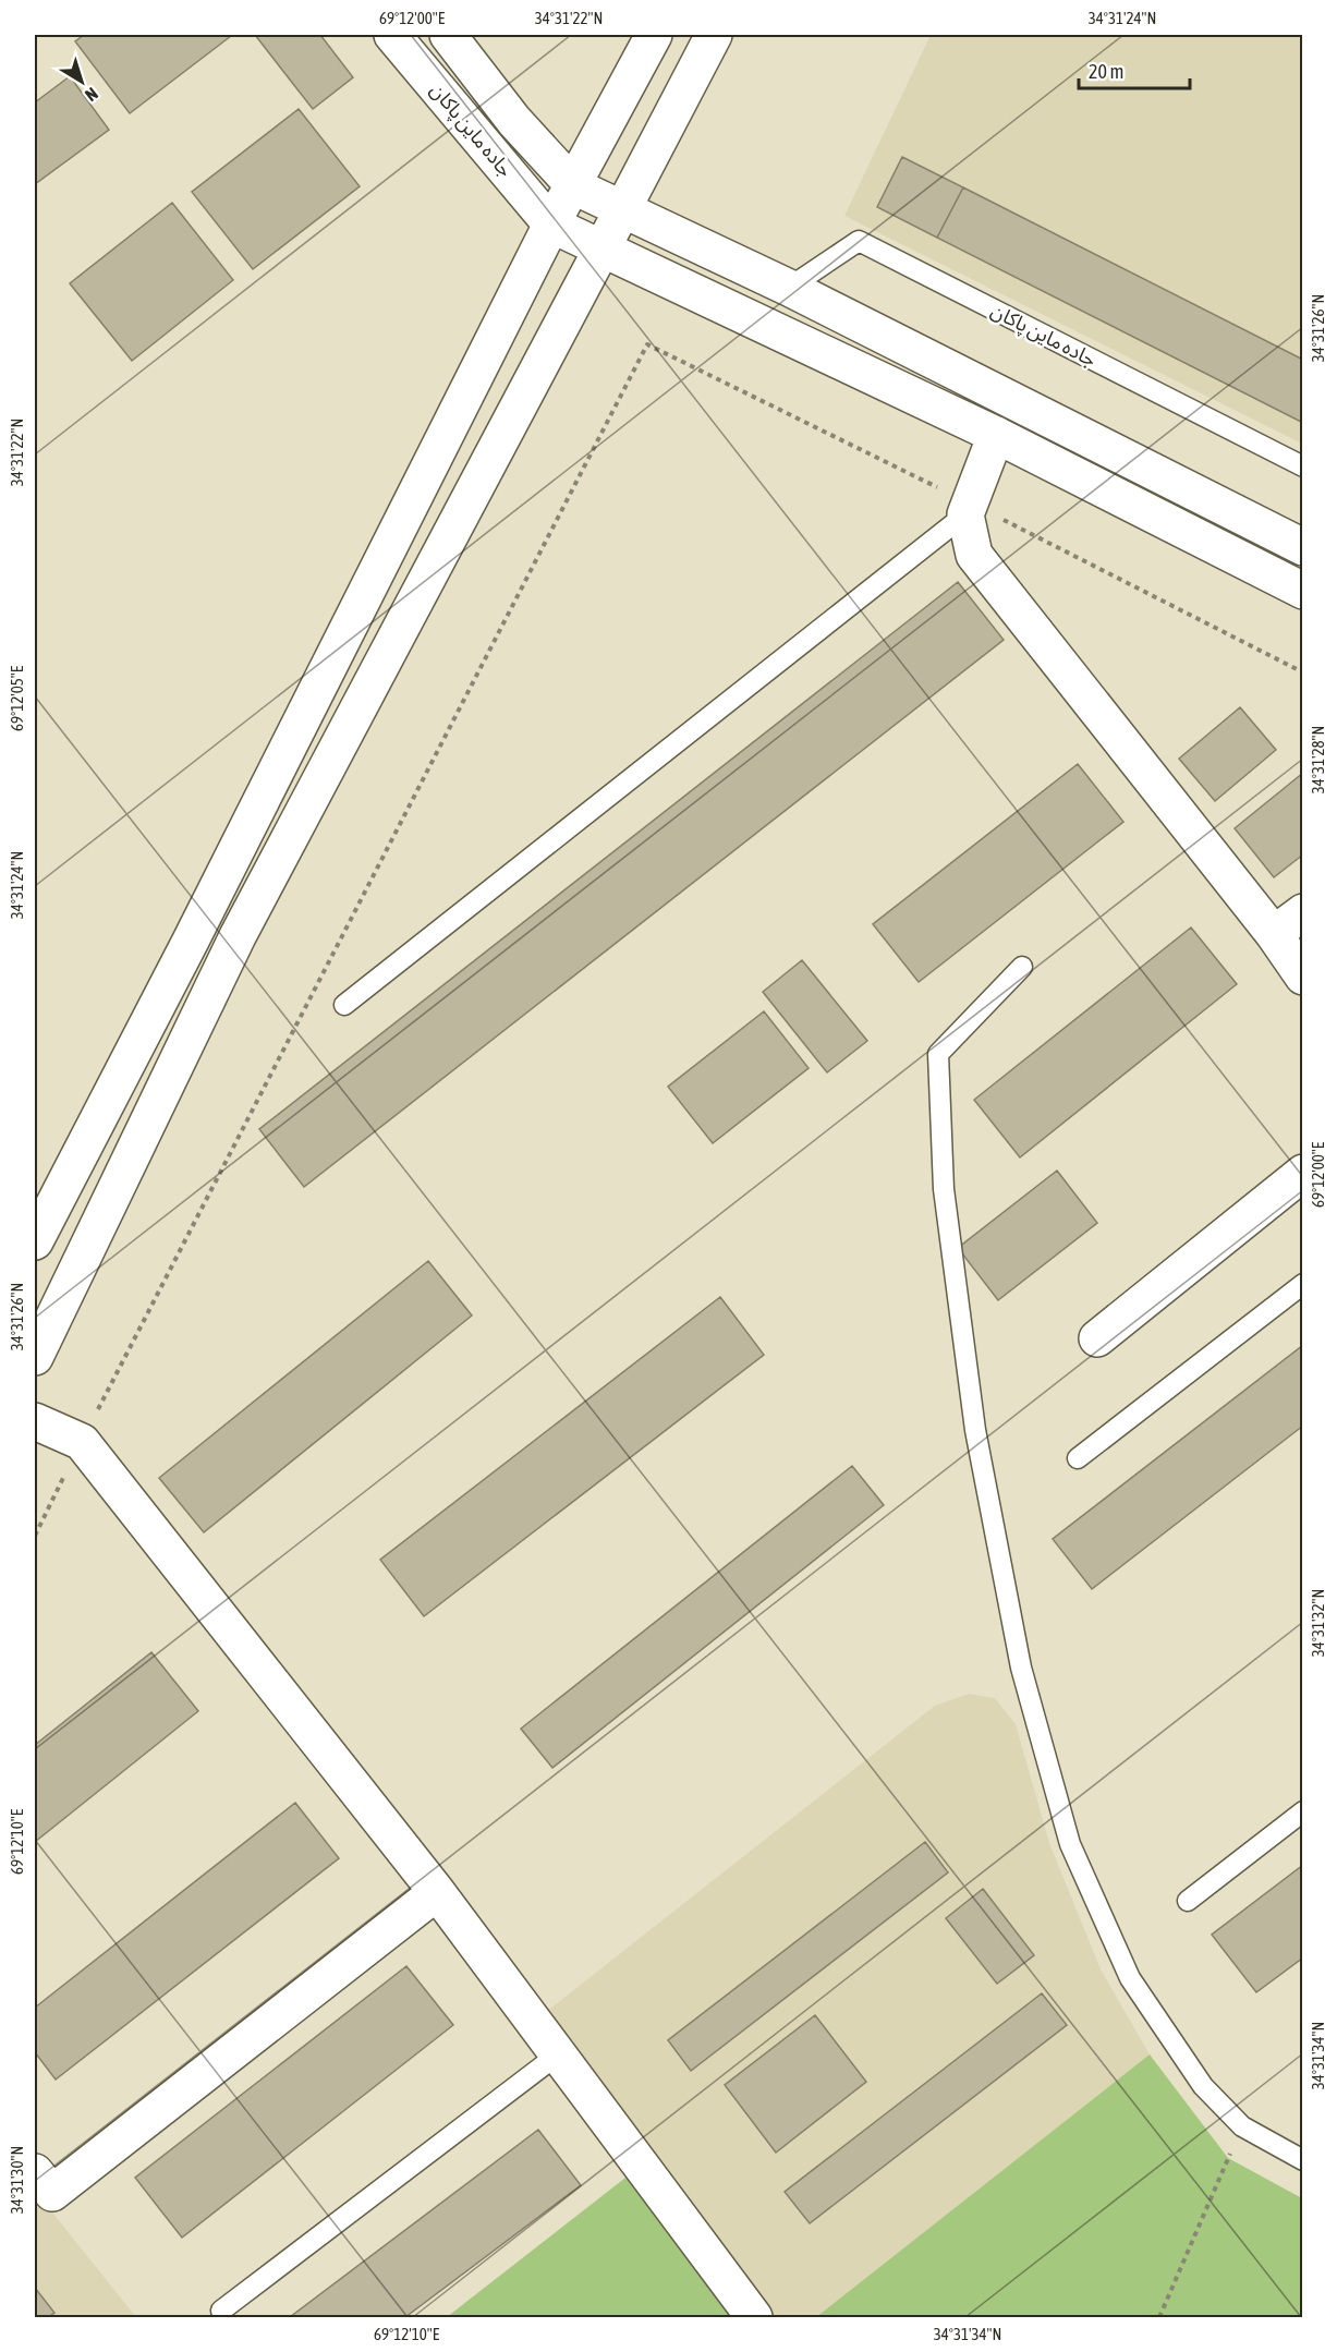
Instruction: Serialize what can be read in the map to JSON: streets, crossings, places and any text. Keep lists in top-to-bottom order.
{
  "streets": {
    "main road": ["جاده ماین پاکان"]
  },
  "scale_bar": "20 m",
  "north": "bottom right",
  "coordinates": [
    "69°12'00\"E",
    "34°31'22\"N",
    "34°31'24\"N",
    "34°31'26\"N",
    "69°12'05\"E",
    "34°31'28\"N",
    "34°31'32\"N",
    "69°12'10\"E",
    "34°31'34\"N",
    "34°31'30\"N"
  ]
}
